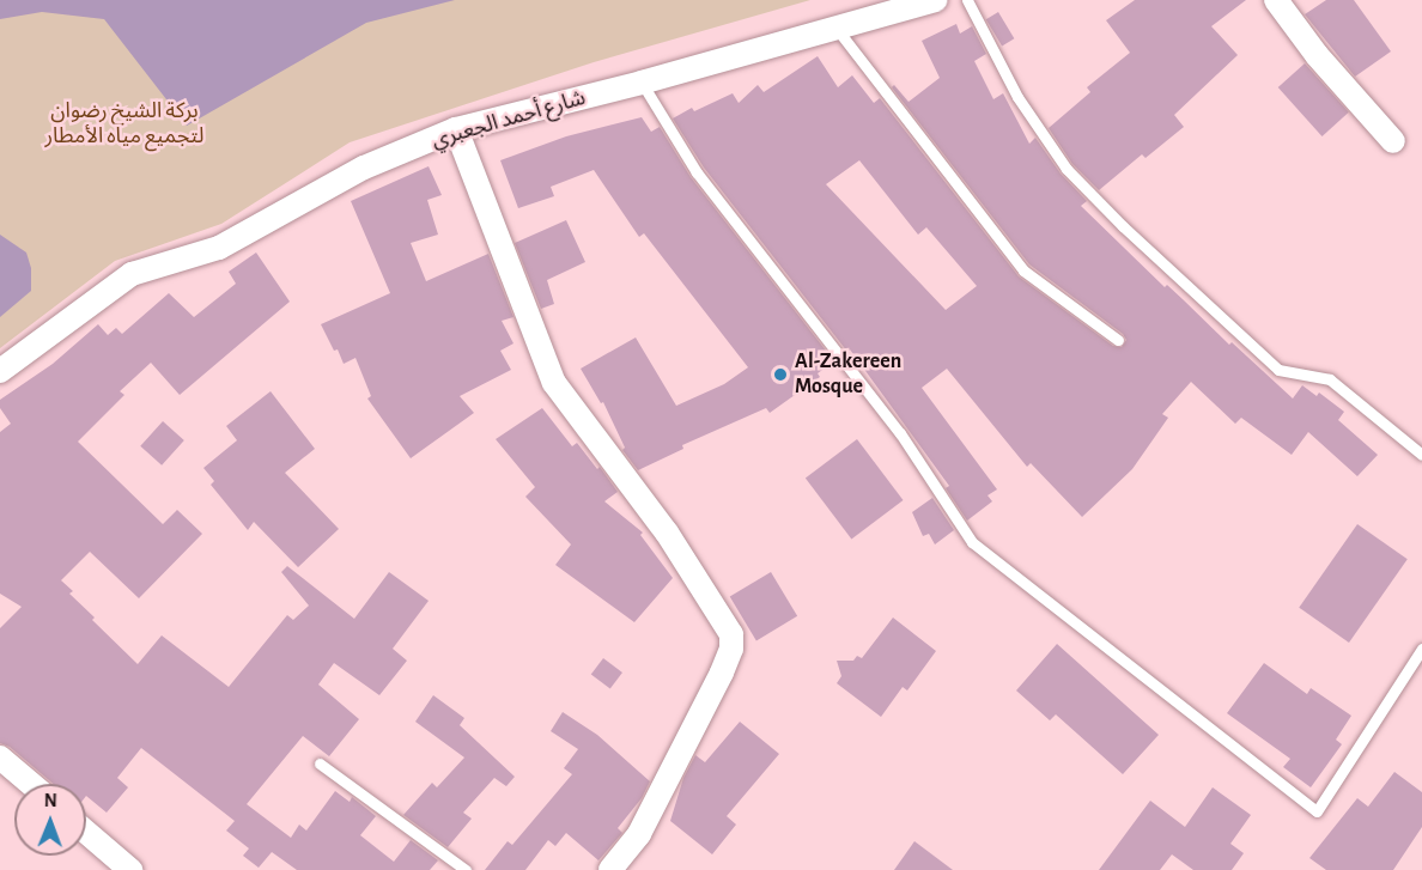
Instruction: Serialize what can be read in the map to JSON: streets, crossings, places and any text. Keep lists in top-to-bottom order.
{
  "streets": {
    "street": ["شارع أحمد الجعبري"]
  },
  "parks": ["بركة الشيخ رضوان لتجميع مياه الأمطار"],
  "places": ["Al-Zakereen Mosque"],
  "north": "top"
}
